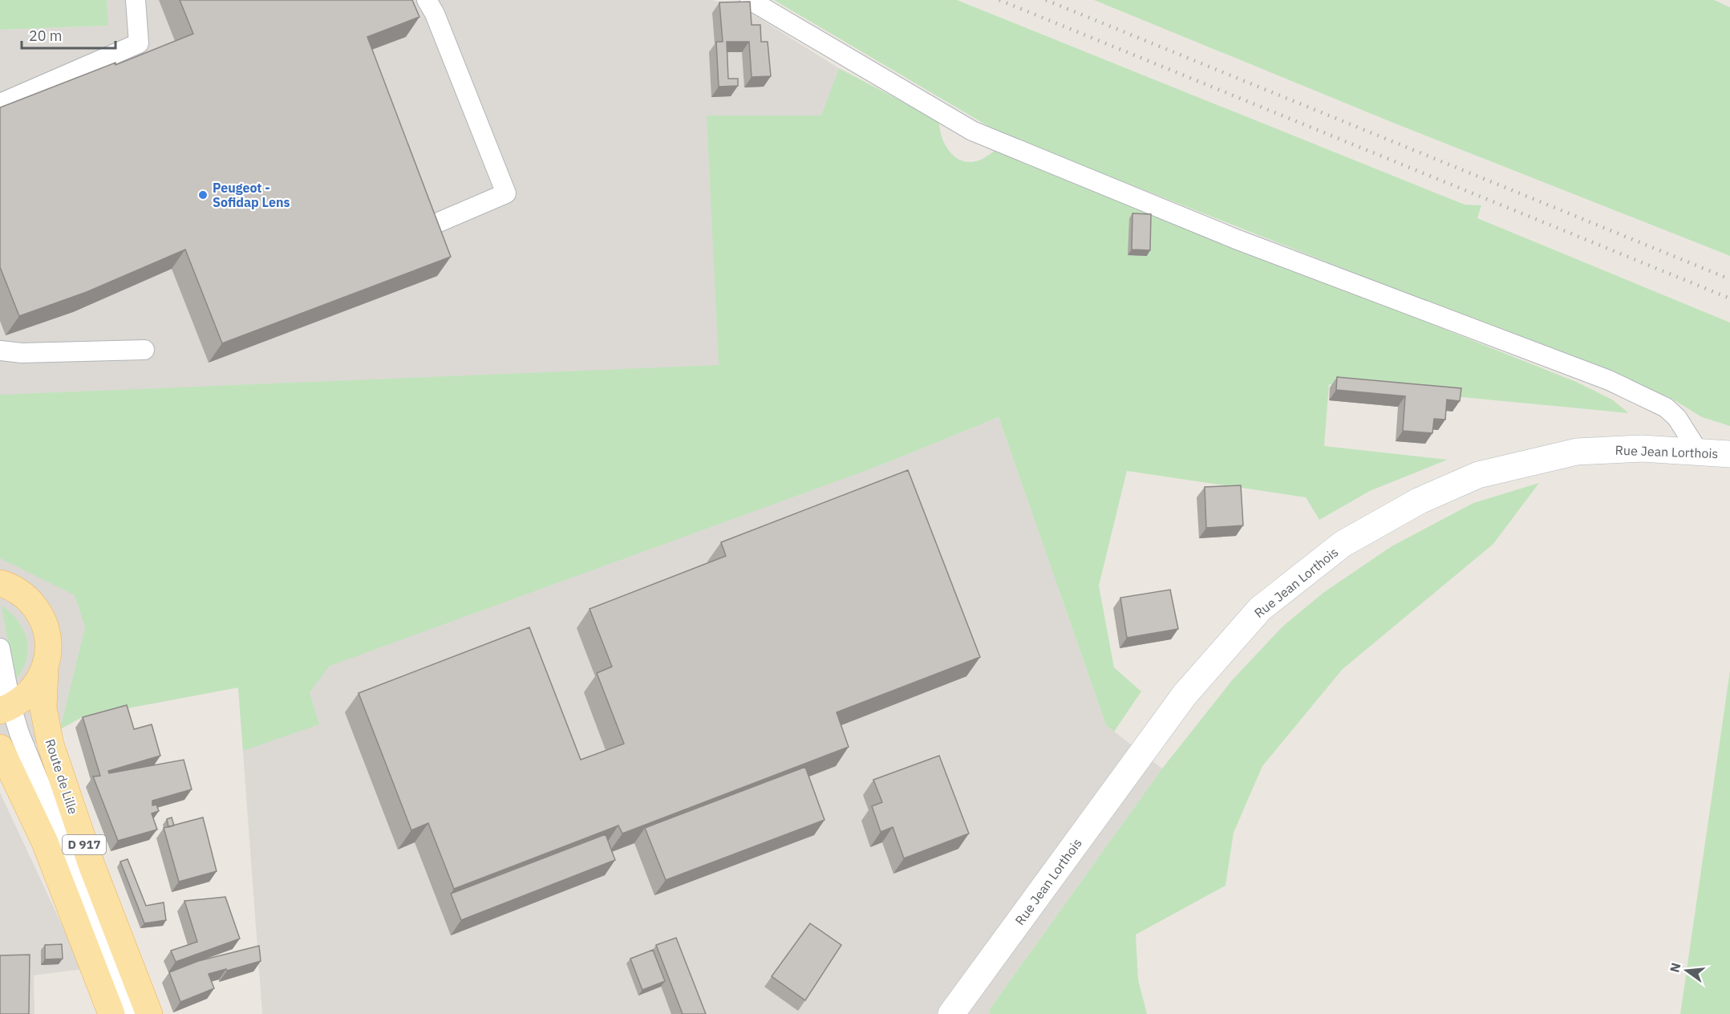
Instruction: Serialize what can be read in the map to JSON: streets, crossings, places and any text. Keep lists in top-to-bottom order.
{
  "streets": {
    "main road": ["Route de Lille", "D 917"],
    "street": ["Rue Jean Lorthois"]
  },
  "places": ["Peugeot - Sofidap Lens"],
  "scale_bar": "20 m",
  "north": "left"
}
